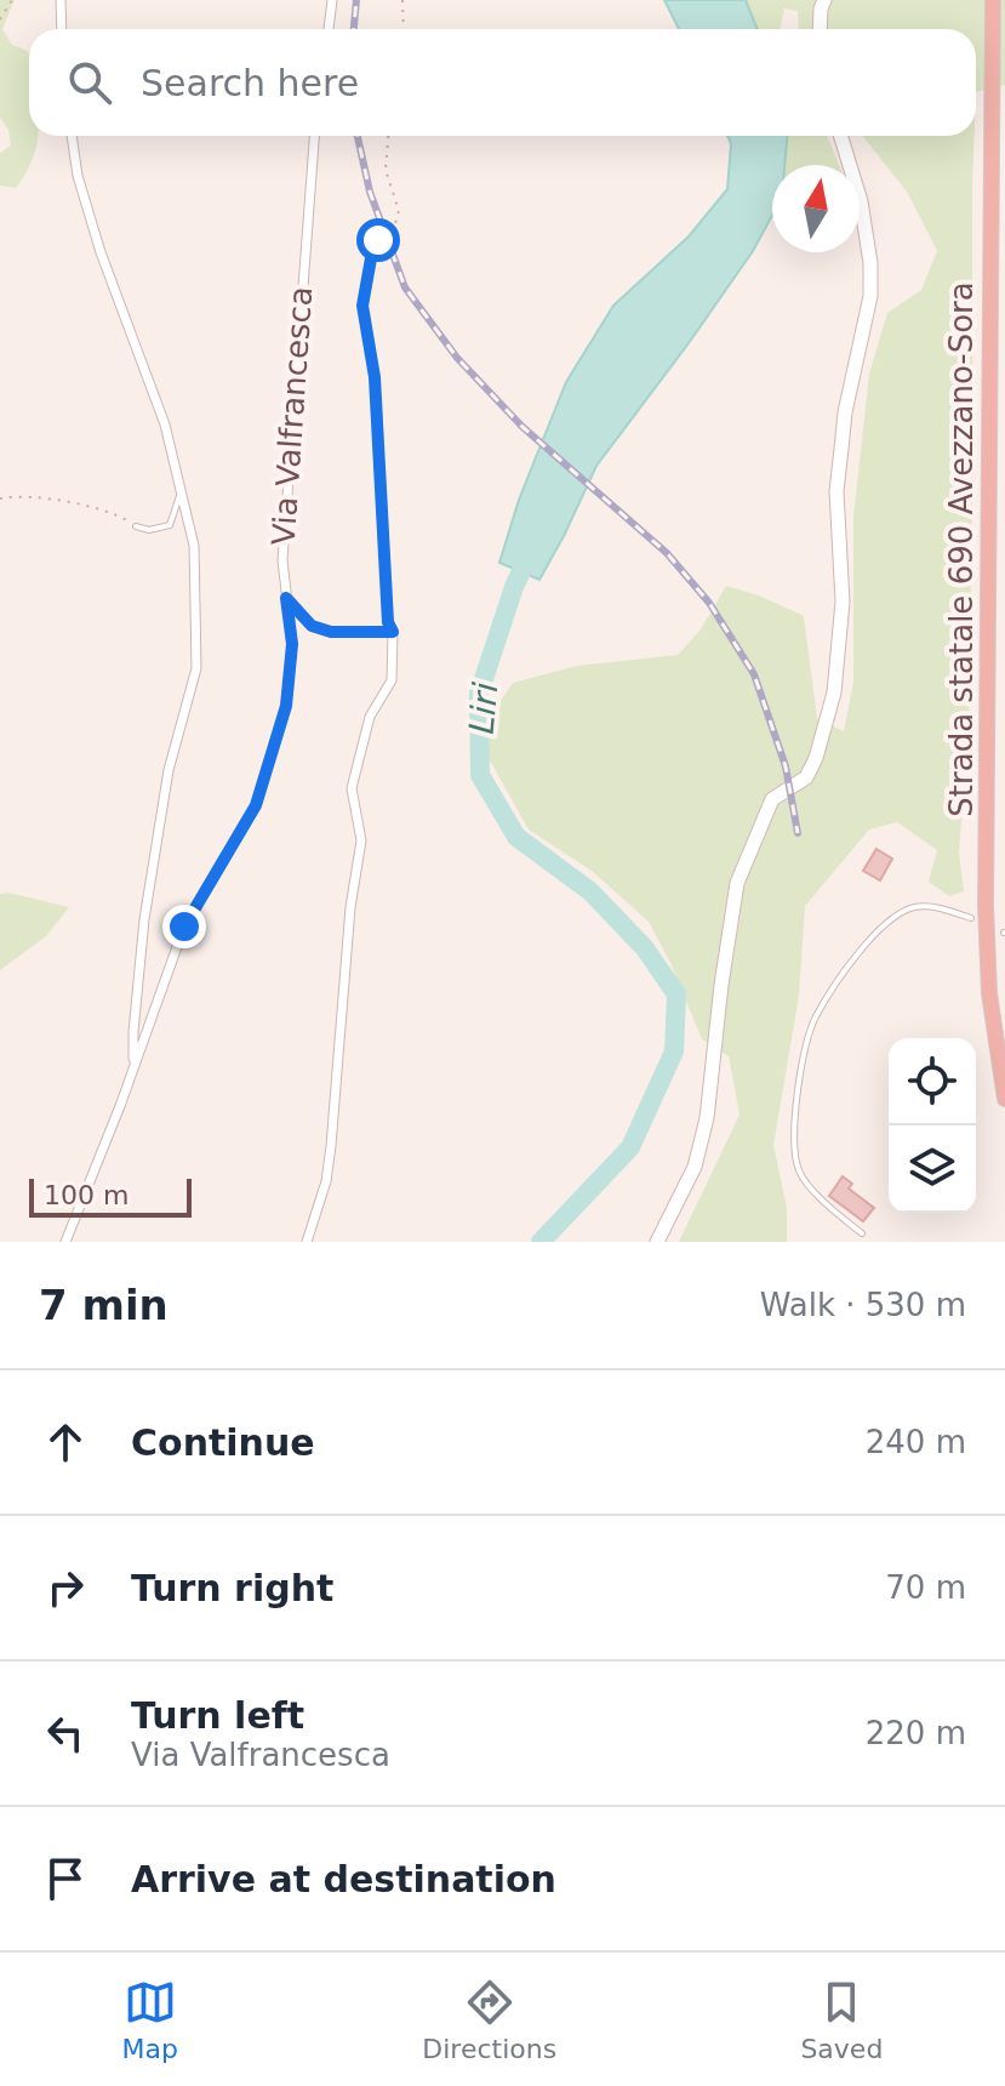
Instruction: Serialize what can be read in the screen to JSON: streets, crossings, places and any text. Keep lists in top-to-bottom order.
{
  "streets": {
    "highway": ["Strada statale 690 Avezzano-Sora"],
    "street": ["Via Valfrancesca"]
  },
  "water": ["Liri"],
  "scale_bar": "100 m",
  "north": "top",
  "page": {
    "search": "Search here",
    "scale": "100 m",
    "heading": ["7 min", "Walk · 530 m"],
    "list": [
      ["Continue", "240 m"],
      ["Turn right", "70 m"],
      ["Turn left", "Via Valfrancesca", "220 m"],
      "Arrive at destination"
    ],
    "nav": ["Map", "Directions", "Saved"]
  }
}
